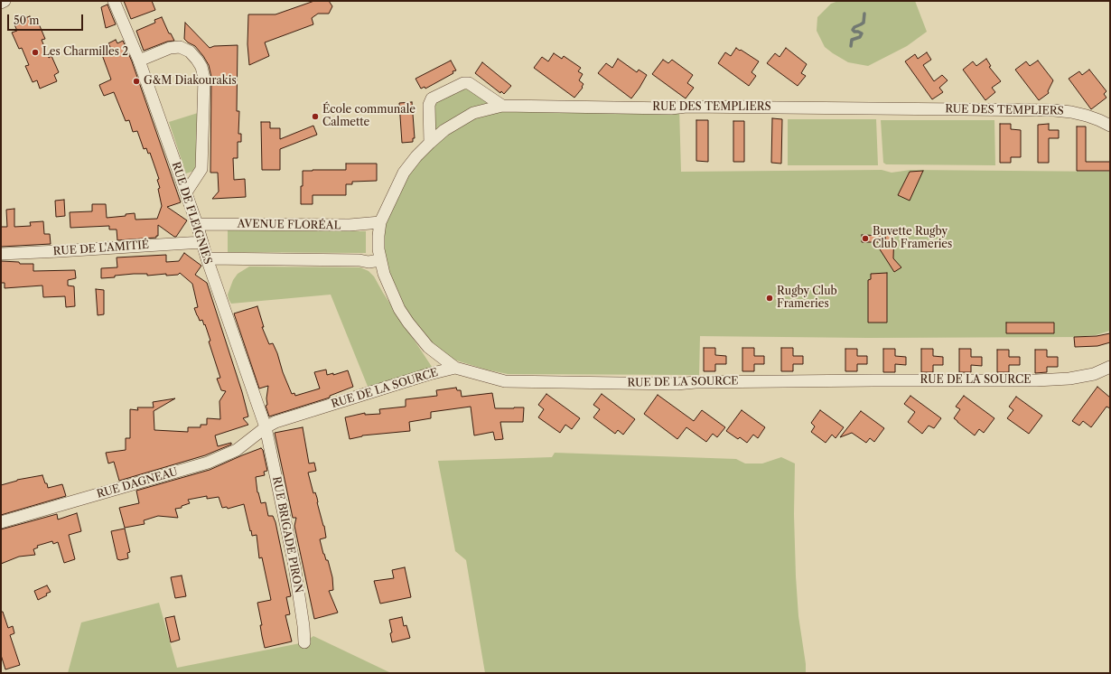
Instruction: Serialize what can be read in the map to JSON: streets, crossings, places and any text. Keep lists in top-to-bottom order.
{
  "streets": {
    "street": [
      "RUE DES TEMPLIERS",
      "RUE DE FLEIGNIES",
      "AVENUE FLORÉAL",
      "RUE DE L'AMITIÉ",
      "RUE DE LA SOURCE",
      "RUE DAGNEAU",
      "RUE BRIGADE PIRON"
    ]
  },
  "crossings": [
    ["RUE DES TEMPLIERS", "AVENUE FLORÉAL"],
    ["RUE DES TEMPLIERS", "RUE DE LA SOURCE"],
    ["RUE DE FLEIGNIES", "AVENUE FLORÉAL"],
    ["RUE DE FLEIGNIES", "RUE DE L'AMITIÉ"],
    ["RUE DE FLEIGNIES", "RUE DE LA SOURCE"],
    ["RUE DE FLEIGNIES", "RUE DAGNEAU"],
    ["RUE DE FLEIGNIES", "RUE BRIGADE PIRON"],
    ["RUE DE LA SOURCE", "RUE DAGNEAU"],
    ["RUE DE LA SOURCE", "RUE BRIGADE PIRON"],
    ["RUE DAGNEAU", "RUE BRIGADE PIRON"]
  ],
  "places": [
    "Les Charmilles 2",
    "G&M Diakourakis",
    "École communale Calmette",
    "Buvette Rugby Club Frameries",
    "Rugby Club Frameries"
  ],
  "scale_bar": "50 m"
}
